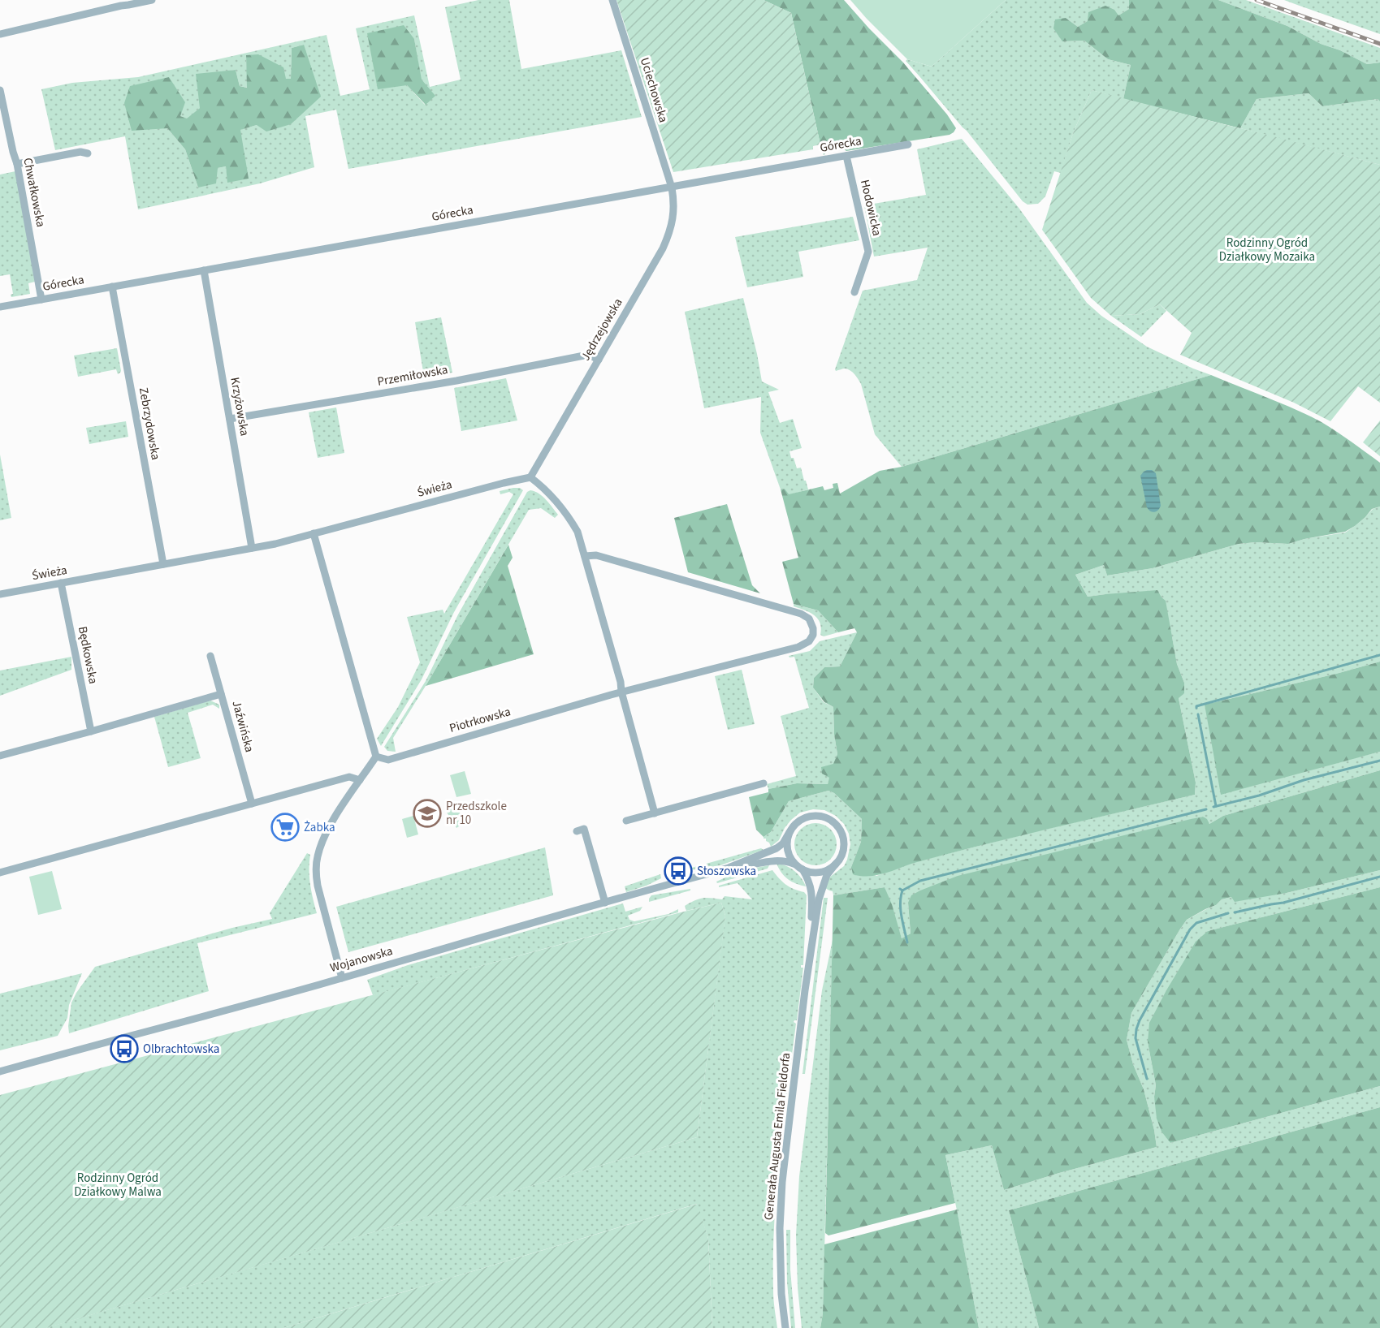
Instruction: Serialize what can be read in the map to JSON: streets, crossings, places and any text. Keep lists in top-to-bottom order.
{
  "streets": {
    "street": [
      "Uciechowska",
      "Górecka",
      "Chwałkowska",
      "Hodowicka",
      "Jędrzejowska",
      "Przemiłowska",
      "Krzyżowska",
      "Zebrzydowska",
      "Świeża",
      "Będkowska",
      "Piotrkowska",
      "Jaźwińska",
      "Wojanowska",
      "Generała Augusta Emila Fieldorfa"
    ]
  },
  "crossings": [
    ["Uciechowska", "Górecka"],
    ["Uciechowska", "Jędrzejowska"],
    ["Górecka", "Chwałkowska"],
    ["Górecka", "Hodowicka"],
    ["Górecka", "Jędrzejowska"],
    ["Górecka", "Krzyżowska"],
    ["Górecka", "Zebrzydowska"],
    ["Jędrzejowska", "Przemiłowska"],
    ["Jędrzejowska", "Świeża"],
    ["Przemiłowska", "Krzyżowska"],
    ["Krzyżowska", "Świeża"],
    ["Zebrzydowska", "Świeża"],
    ["Świeża", "Będkowska"],
    ["Wojanowska", "Generała Augusta Emila Fieldorfa"]
  ],
  "parks": ["Rodzinny Ogród Działkowy Mozaika", "Rodzinny Ogród Działkowy Malwa"],
  "places": {
    "school or university": ["Przedszkole nr 10"],
    "supermarket": ["Żabka"],
    "bus stop": ["Stoszowska", "Olbrachtowska"]
  }
}
